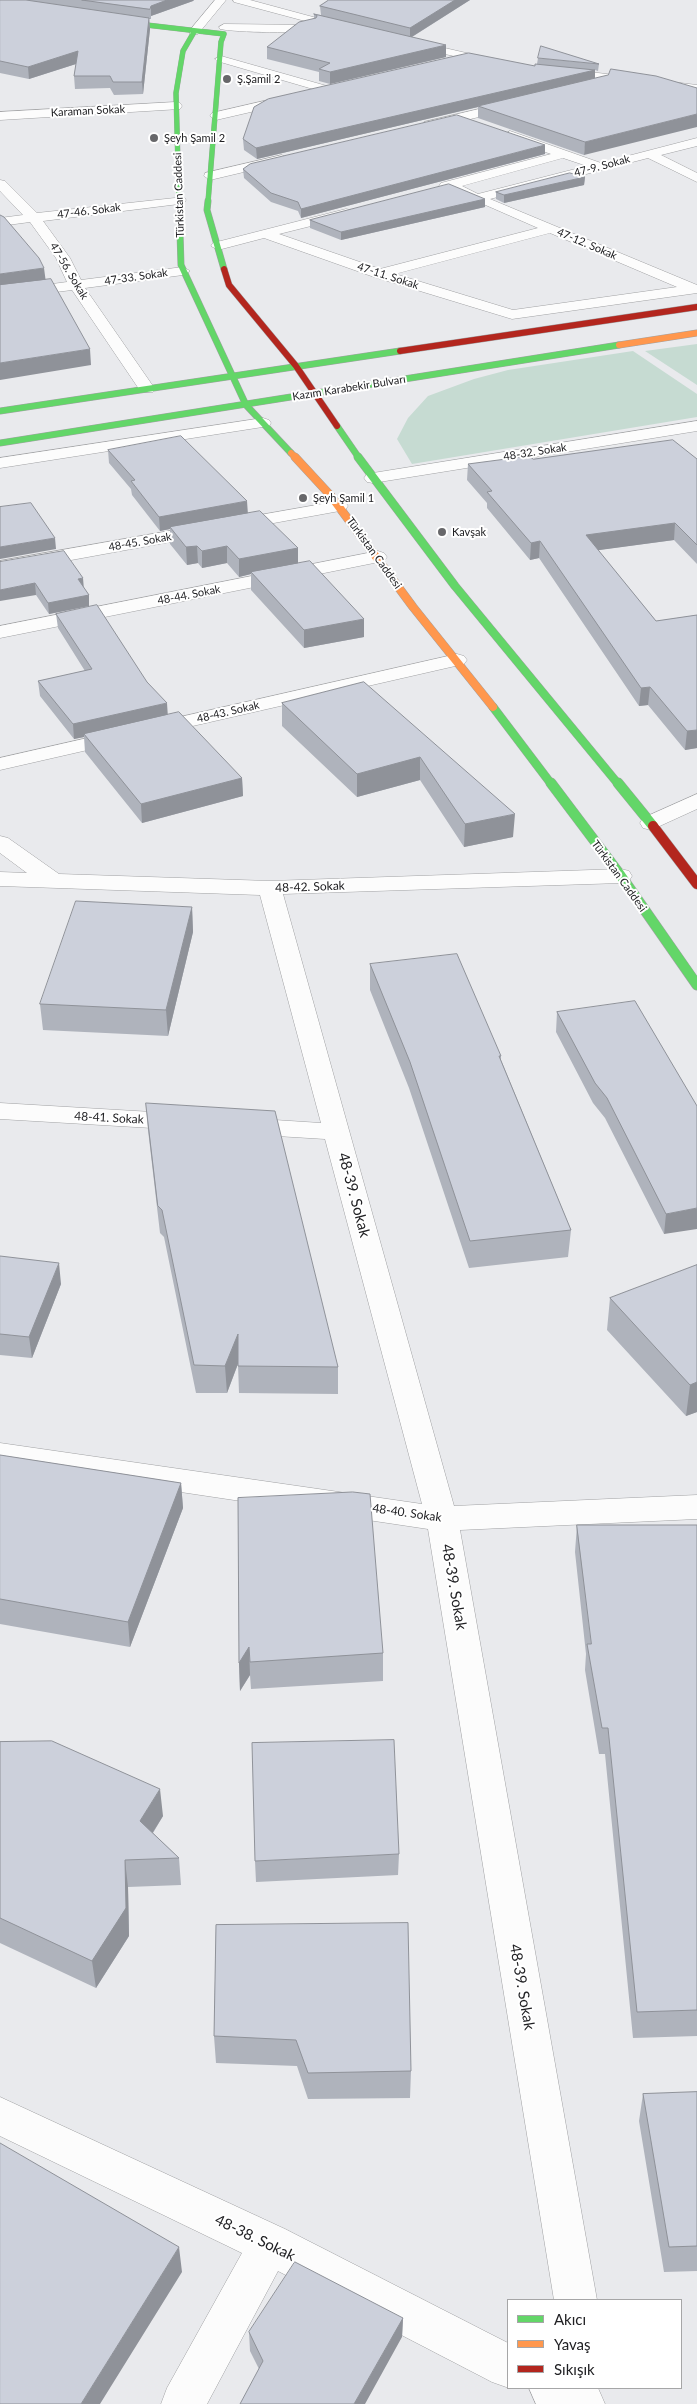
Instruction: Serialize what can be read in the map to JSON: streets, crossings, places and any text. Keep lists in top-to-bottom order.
{
  "streets": {
    "street": [
      "Karaman Sokak",
      "47-9. Sokak",
      "Türkistan Caddesi",
      "47-46. Sokak",
      "47-12. Sokak",
      "47-56. Sokak",
      "47-11. Sokak",
      "47-33. Sokak",
      "Kazım Karabekir Bulvarı",
      "48-32. Sokak",
      "48-45. Sokak",
      "48-44. Sokak",
      "48-43. Sokak",
      "48-42. Sokak",
      "48-41. Sokak",
      "48-39. Sokak",
      "48-40. Sokak",
      "48-38. Sokak"
    ]
  },
  "crossings": [
    ["Karaman Sokak", "Türkistan Caddesi"],
    ["47-9. Sokak", "47-12. Sokak"],
    ["Türkistan Caddesi", "47-46. Sokak"],
    ["Türkistan Caddesi", "47-33. Sokak"],
    ["Türkistan Caddesi", "Kazım Karabekir Bulvarı"],
    ["Türkistan Caddesi", "48-45. Sokak"],
    ["Türkistan Caddesi", "48-44. Sokak"],
    ["Türkistan Caddesi", "48-43. Sokak"],
    ["Türkistan Caddesi", "48-42. Sokak"],
    ["47-46. Sokak", "47-56. Sokak"],
    ["47-12. Sokak", "47-11. Sokak"],
    ["47-56. Sokak", "47-33. Sokak"],
    ["48-42. Sokak", "48-39. Sokak"],
    ["48-41. Sokak", "48-39. Sokak"],
    ["48-39. Sokak", "48-40. Sokak"]
  ],
  "places": [
    "Ş.Şamil 2",
    "Şeyh Şamil 2",
    "Şeyh Şamil 1",
    "Kavşak"
  ],
  "legend": ["Akıcı", "Yavaş", "Sıkışık"]
}
